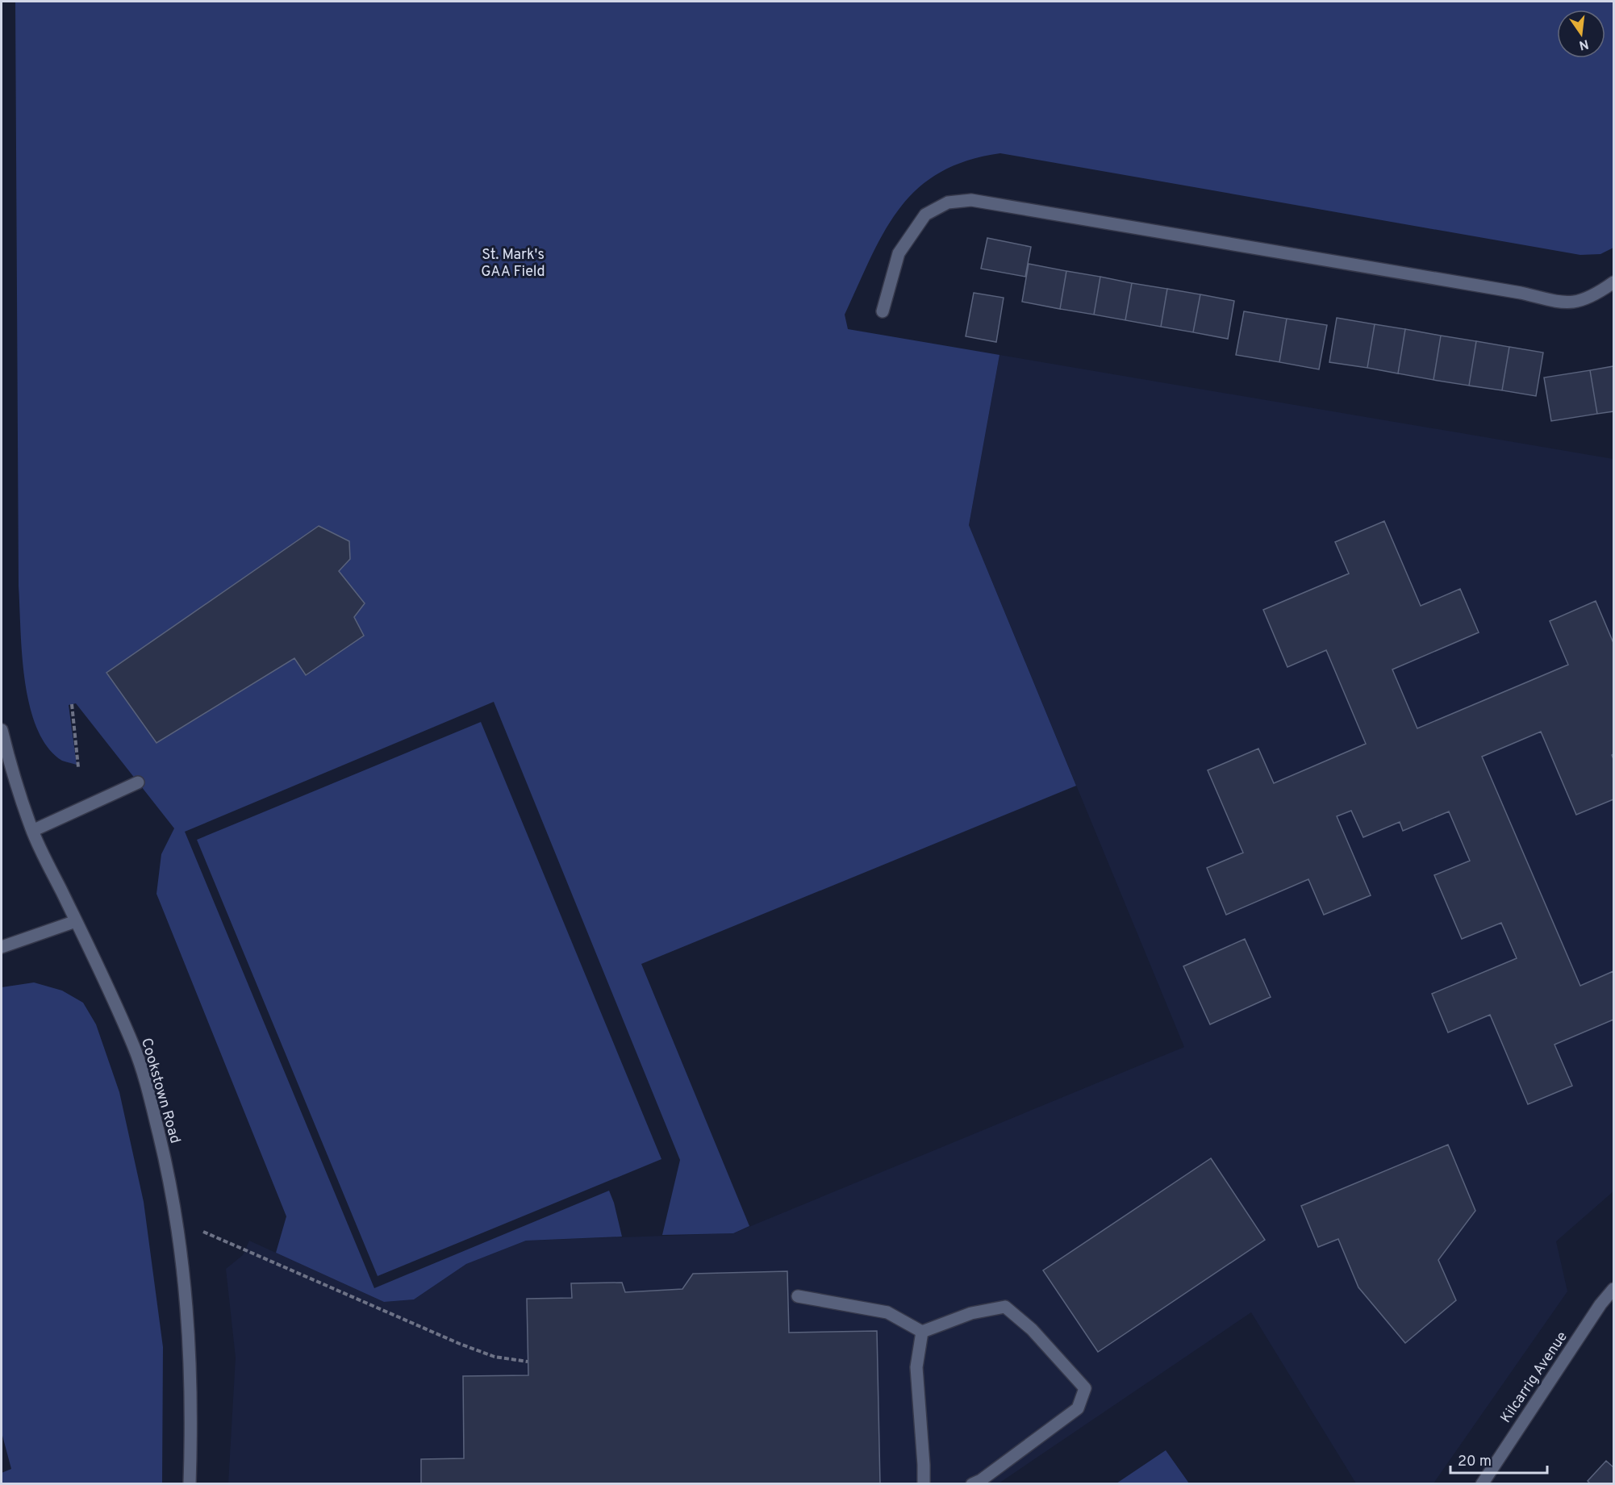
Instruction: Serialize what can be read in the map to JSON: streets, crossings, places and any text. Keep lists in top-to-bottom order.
{
  "streets": {
    "street": ["Cookstown Road", "Kilcarrig Avenue"]
  },
  "parks": ["St. Mark's GAA Field"],
  "scale_bar": "20 m",
  "north": "bottom"
}
